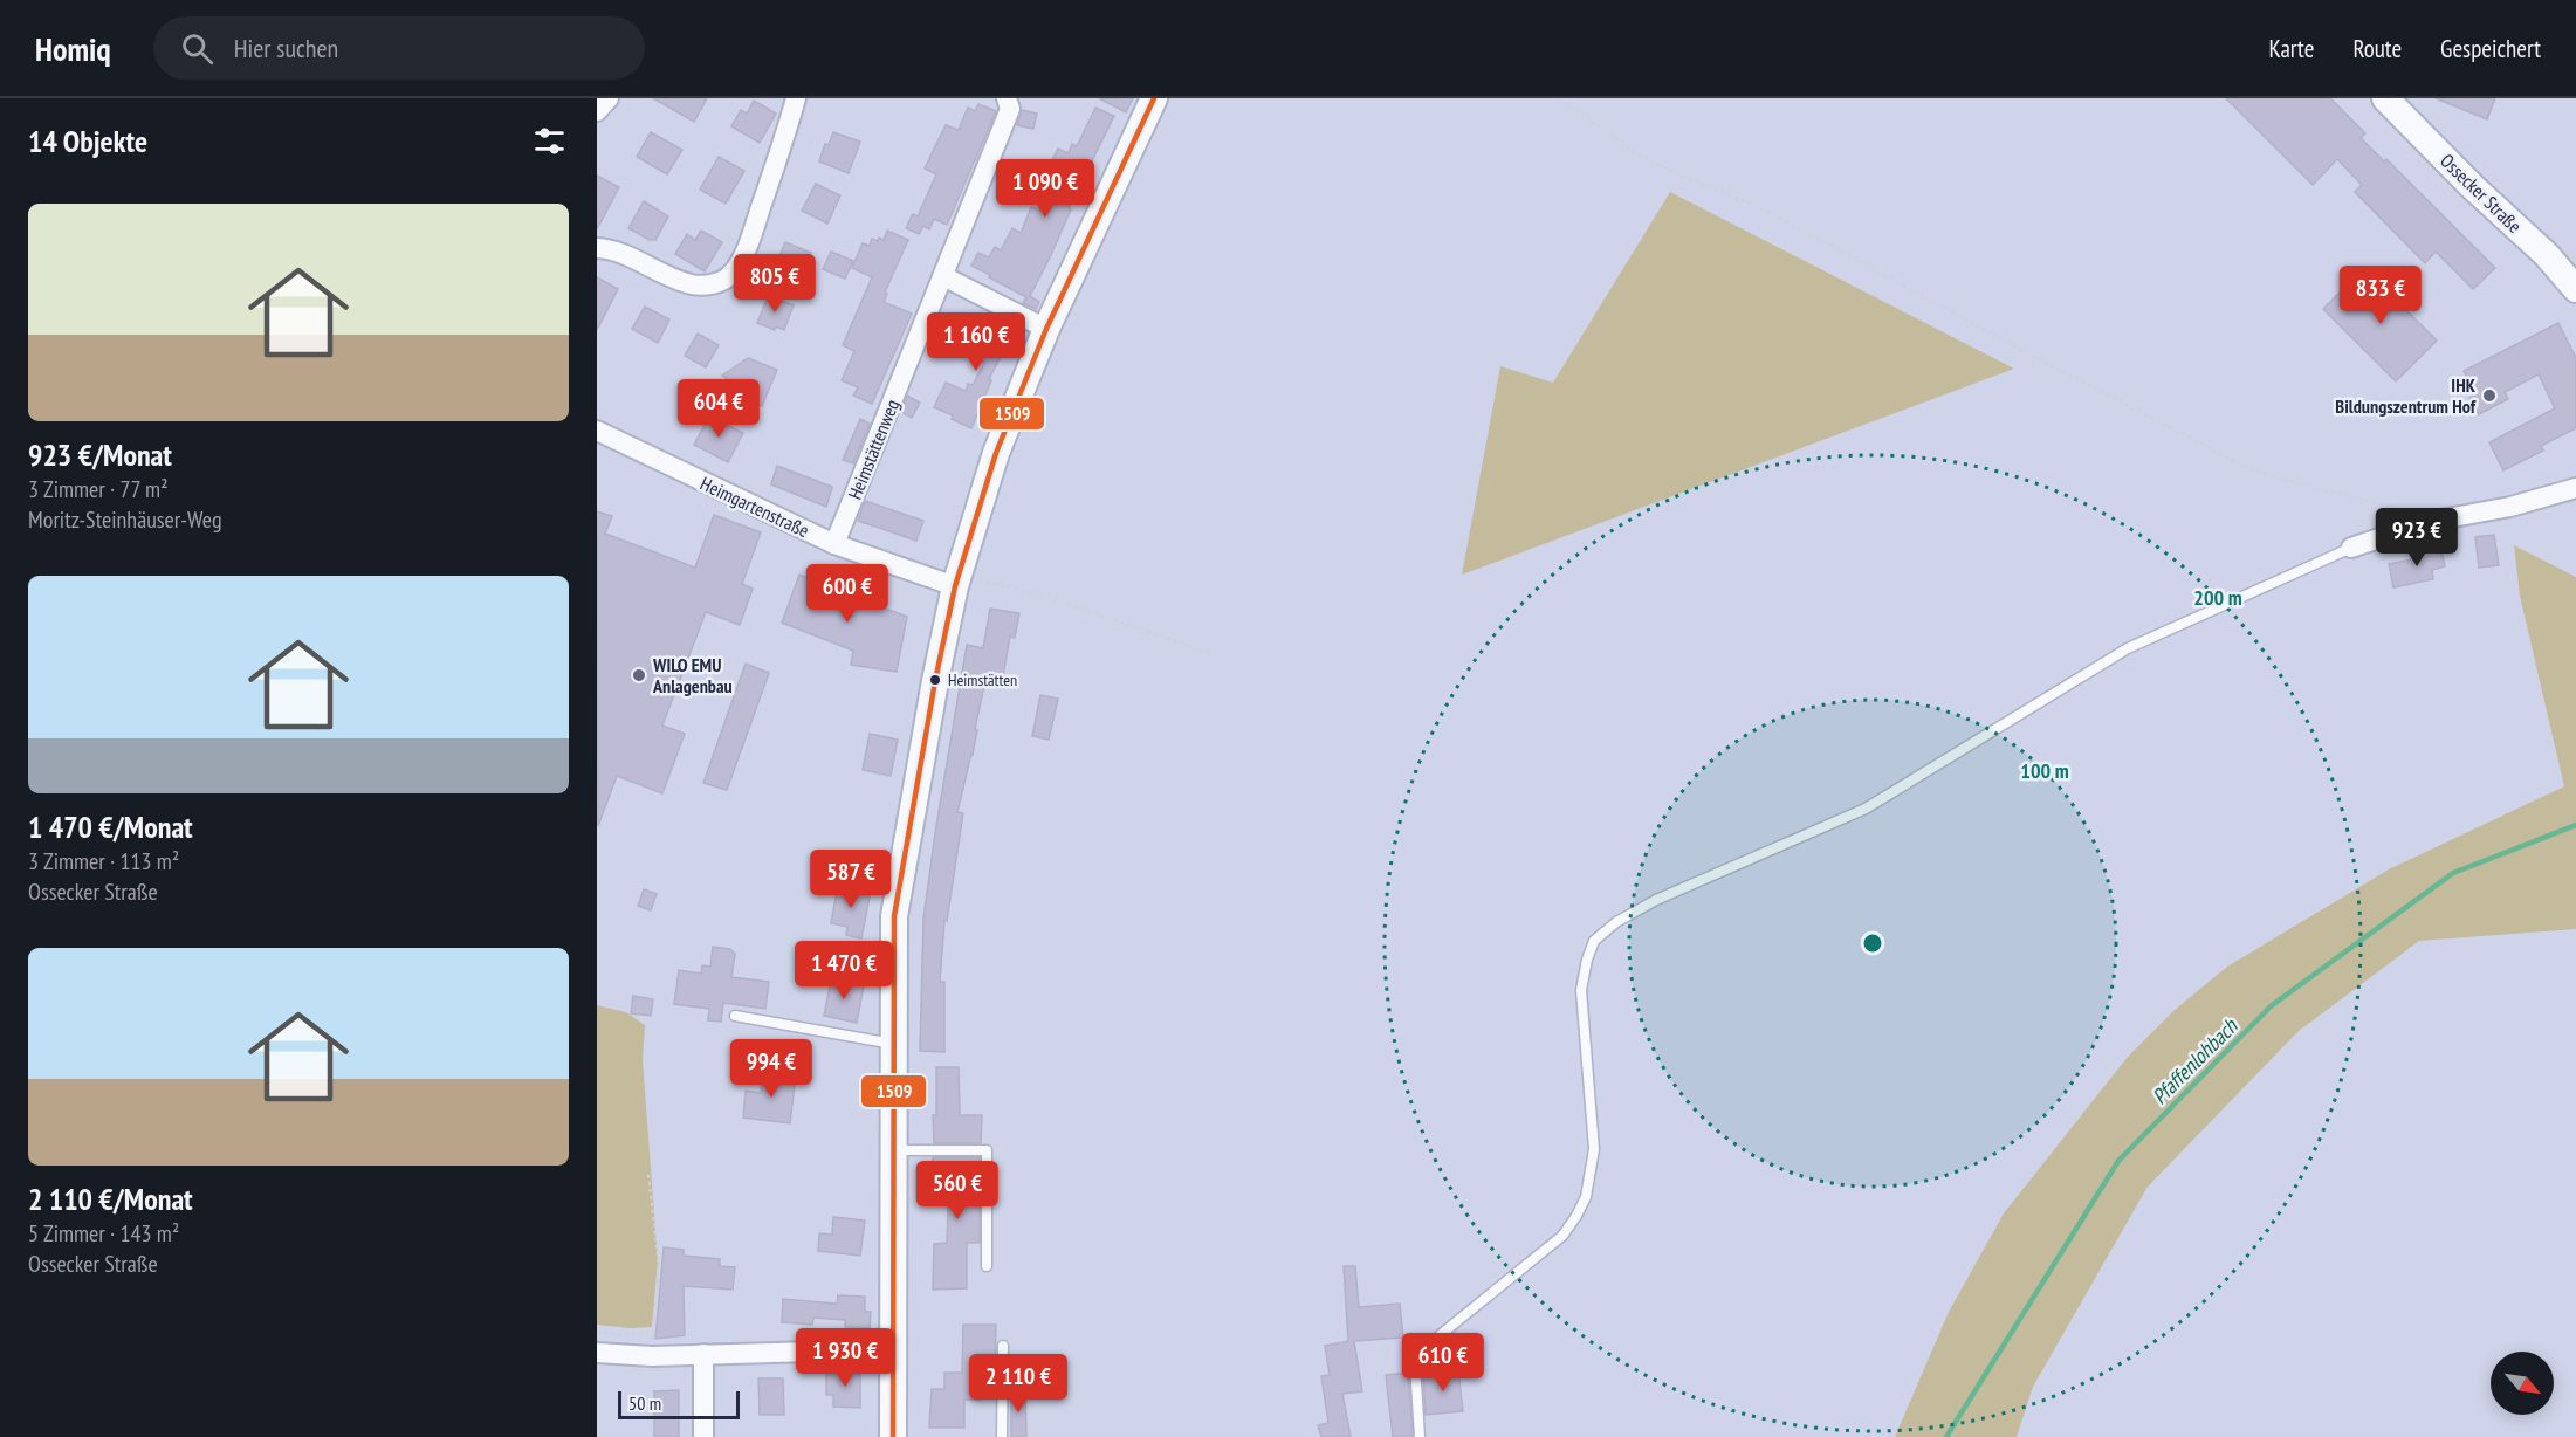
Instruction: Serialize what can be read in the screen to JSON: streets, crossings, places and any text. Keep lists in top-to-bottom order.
{
  "streets": {
    "street": ["Ossecker Straße", "Heimstättenweg", "Heimgartenstraße"]
  },
  "crossings": [
    ["Heimstättenweg", "Heimgartenstraße"]
  ],
  "water": ["Pfaffenlohbach"],
  "places": ["IHK Bildungszentrum Hof", "WILO EMU Anlagenbau", "Heimstätten"],
  "lines": ["transit line 1509"],
  "scale_bar": "50 m",
  "north": "bottom right",
  "page": {
    "header": "Homiq",
    "search": "Hier suchen",
    "nav": ["Karte", "Route", "Gespeichert"],
    "heading": "14 Objekte",
    "price": [
      "1 090 €",
      "805 €",
      "833 €",
      "1 160 €",
      "604 €",
      "923 €",
      "600 €",
      "587 €",
      "1 470 €",
      "994 €",
      "560 €",
      "1 930 €",
      "610 €",
      "2 110 €"
    ],
    "list": [
      {
        "name": "923 €/Monat",
        "note": "3 Zimmer · 77 m² · Moritz-Steinhäuser-Weg"
      },
      {
        "name": "1 470 €/Monat",
        "note": "3 Zimmer · 113 m² · Ossecker Straße"
      },
      {
        "name": "2 110 €/Monat",
        "note": "5 Zimmer · 143 m² · Ossecker Straße"
      }
    ],
    "scale": "50 m"
  },
  "rings": ["200 m", "100 m"]
}
